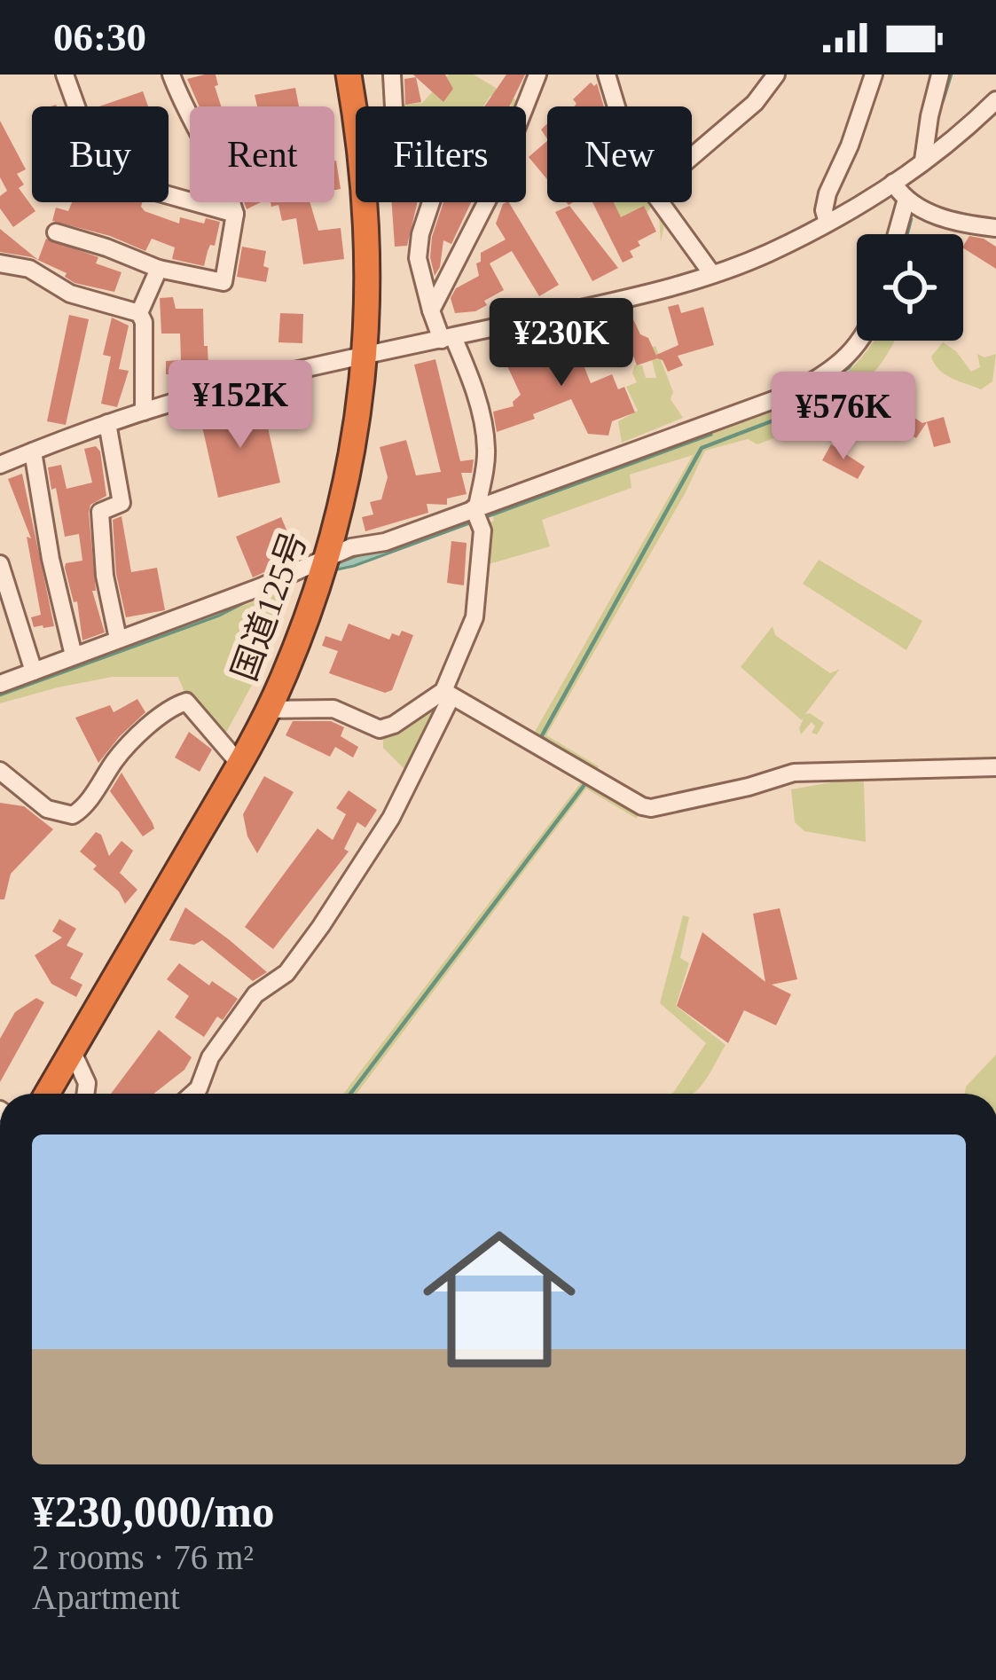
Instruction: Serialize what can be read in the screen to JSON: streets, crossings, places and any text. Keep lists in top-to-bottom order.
{
  "streets": {
    "highway": ["国道125号"]
  },
  "page": {
    "status": "06:30",
    "chip": [
      "Buy",
      "Rent",
      "Filters",
      "New"
    ],
    "price": ["¥230K", "¥152K", "¥576K"],
    "list": [
      {
        "name": "¥230,000/mo",
        "note": "2 rooms · 76 m² · Apartment"
      }
    ]
  }
}
